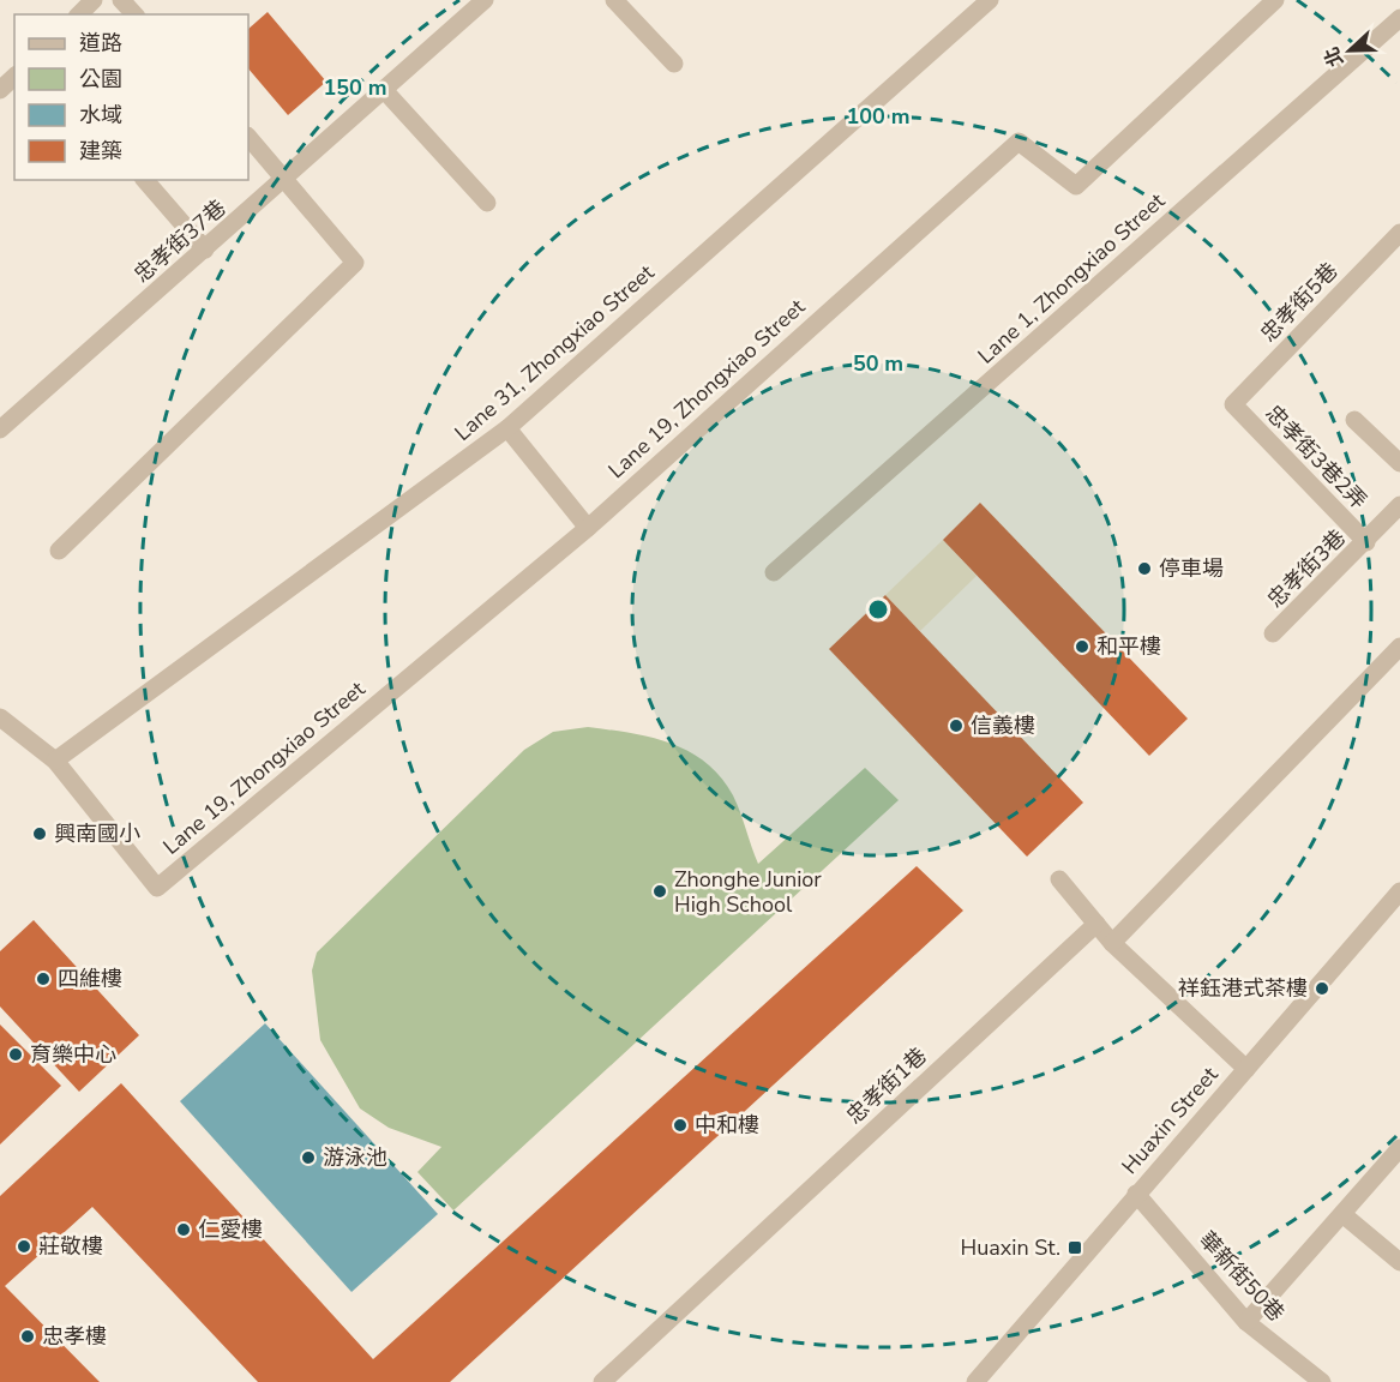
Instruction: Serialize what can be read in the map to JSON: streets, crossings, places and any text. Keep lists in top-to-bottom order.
{
  "streets": {
    "street": [
      "忠孝街37巷",
      "Lane 1, Zhongxiao Street",
      "忠孝街5巷",
      "Lane 31, Zhongxiao Street",
      "Lane 19, Zhongxiao Street",
      "忠孝街3巷2弄",
      "忠孝街3巷",
      "忠孝街1巷",
      "Huaxin Street",
      "華新街50巷"
    ]
  },
  "crossings": [
    ["忠孝街5巷", "忠孝街3巷2弄"],
    ["Lane 31, Zhongxiao Street", "Lane 19, Zhongxiao Street"],
    ["忠孝街3巷2弄", "忠孝街3巷"],
    ["Huaxin Street", "華新街50巷"]
  ],
  "places": {
    "other": [
      "停車場",
      "和平樓",
      "信義樓",
      "興南國小",
      "Zhonghe Junior High School",
      "四維樓",
      "祥鈺港式茶樓",
      "育樂中心",
      "中和樓",
      "游泳池",
      "仁愛樓",
      "莊敬樓",
      "忠孝樓"
    ],
    "transit": ["Huaxin St."]
  },
  "legend": [
    "道路",
    "公園",
    "水域",
    "建築"
  ],
  "north": "left",
  "rings": ["150 m", "100 m", "50 m"]
}
